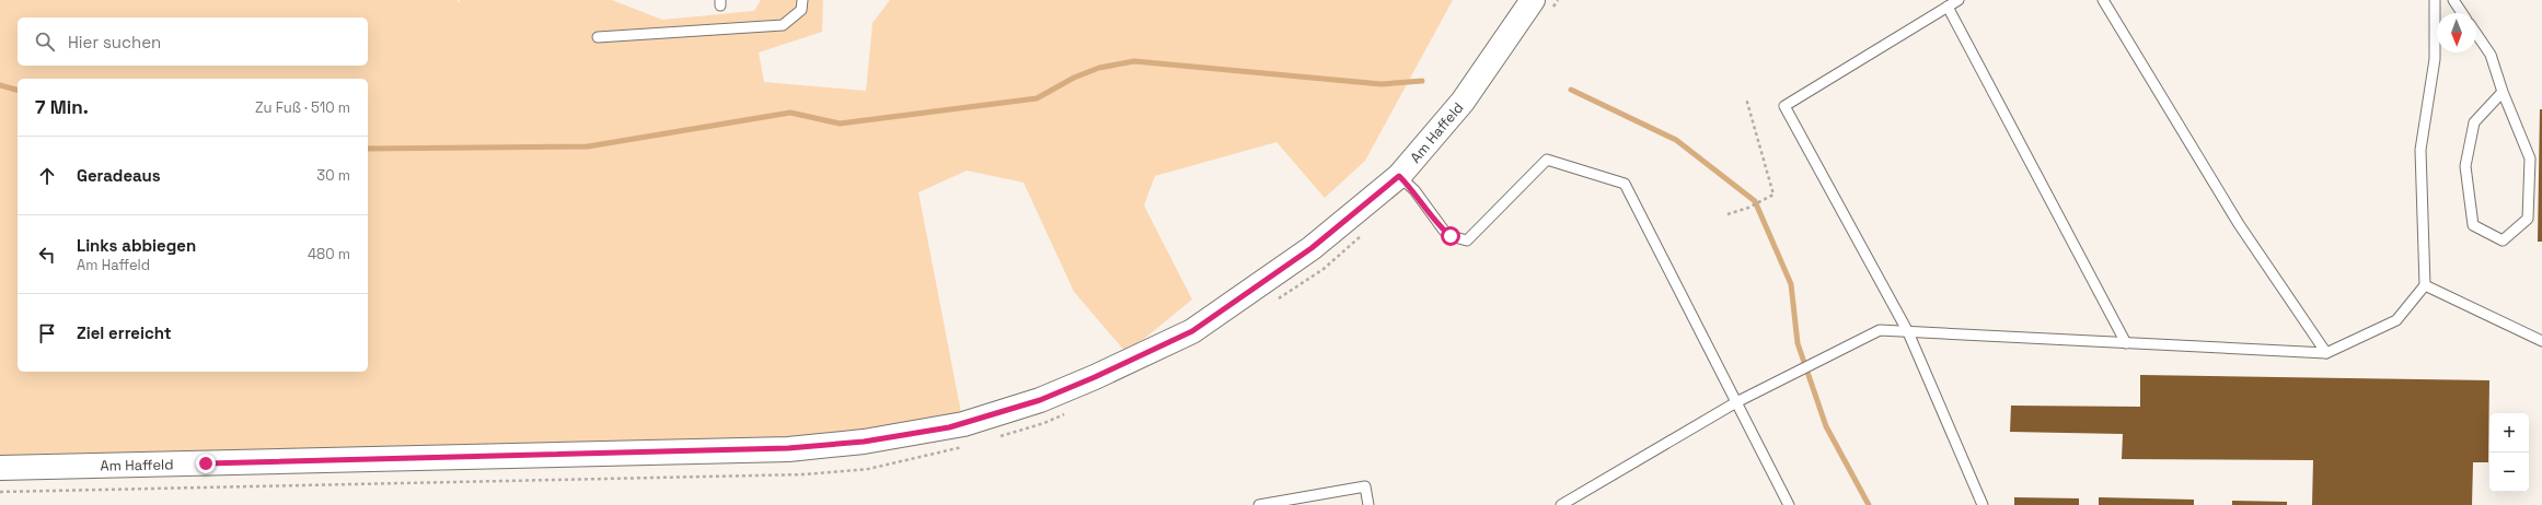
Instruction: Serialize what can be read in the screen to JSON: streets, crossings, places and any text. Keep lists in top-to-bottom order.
{
  "streets": {
    "street": ["Am Haffeld"]
  },
  "north": "bottom",
  "page": {
    "search": "Hier suchen",
    "heading": ["7 Min.", "Zu Fuß · 510 m"],
    "list": [
      ["Geradeaus", "30 m"],
      ["Links abbiegen", "Am Haffeld", "480 m"],
      "Ziel erreicht"
    ],
    "map_buttons": ["+", "−"]
  }
}
